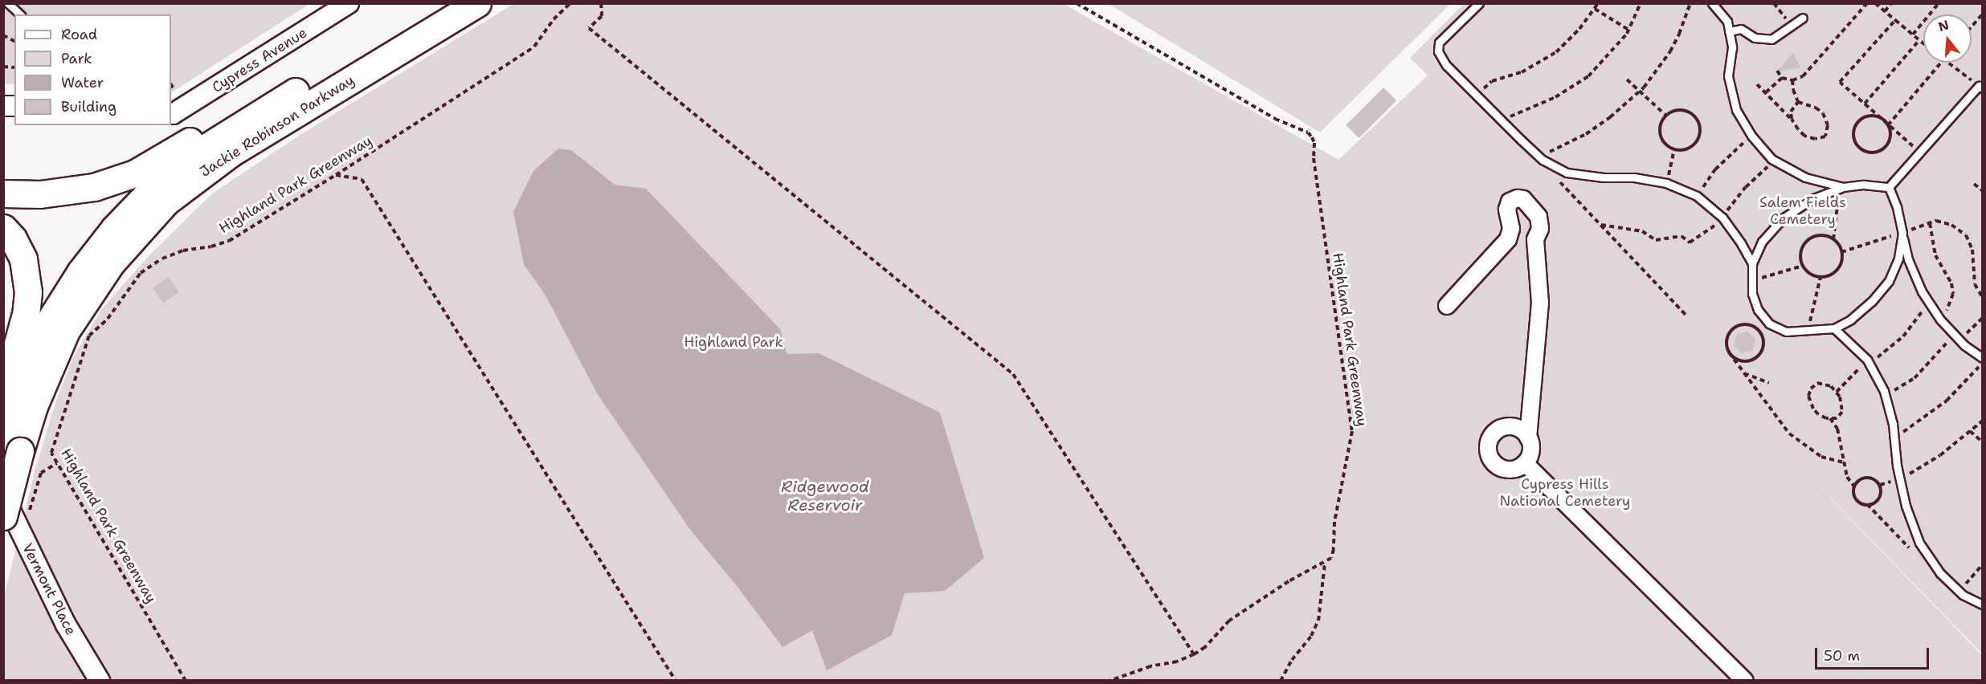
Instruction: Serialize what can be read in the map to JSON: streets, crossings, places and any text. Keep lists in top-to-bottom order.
{
  "streets": {
    "highway": ["Jackie Robinson Parkway"],
    "street": ["Cypress Avenue", "Vermont Place"],
    "path": ["Highland Park Greenway"]
  },
  "water": ["Ridgewood Reservoir"],
  "parks": ["Salem Fields Cemetery", "Highland Park", "Cypress Hills National Cemetery"],
  "legend": [
    "Road",
    "Park",
    "Water",
    "Building"
  ],
  "scale_bar": "50 m",
  "north": "top"
}
